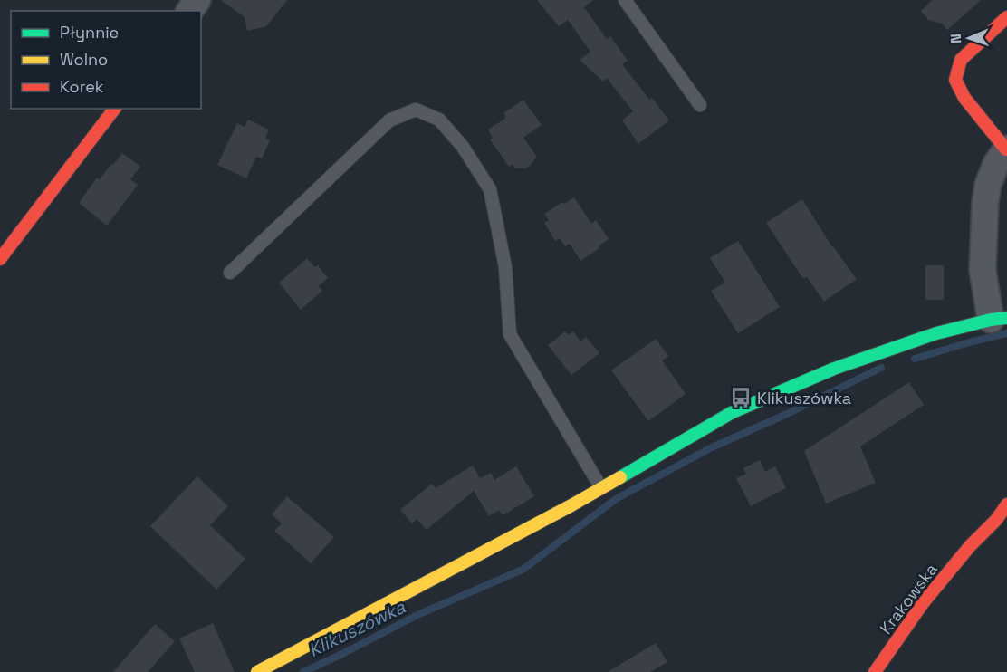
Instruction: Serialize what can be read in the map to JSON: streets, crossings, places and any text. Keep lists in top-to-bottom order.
{
  "streets": {
    "street": ["Krakowska"]
  },
  "water": ["Klikuszówka"],
  "places": {
    "bus stop": ["Klikuszówka"]
  },
  "legend": ["Płynnie", "Wolno", "Korek"],
  "north": "left"
}
